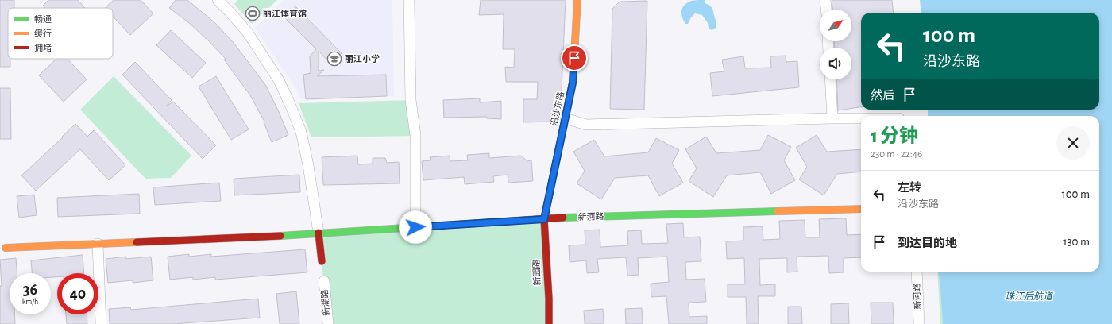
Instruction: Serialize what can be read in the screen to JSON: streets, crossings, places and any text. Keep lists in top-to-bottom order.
{
  "streets": {
    "street": [
      "沿沙东路",
      "新河路",
      "新园路",
      "新湖路"
    ]
  },
  "crossings": [
    ["沿沙东路", "新河路"],
    ["沿沙东路", "新园路"],
    ["新河路", "新园路"]
  ],
  "water": ["珠江后航道"],
  "places": {
    "sports": ["丽江体育馆"],
    "school or university": ["丽江小学"]
  },
  "legend": ["畅通", "缓行", "拥堵"],
  "north": "top right",
  "page": {
    "turn": ["100 m", "沿沙东路"],
    "then": "然后",
    "heading": ["1 分钟", "230 m · 22:46"],
    "list": [
      {
        "name": "左转",
        "note": "沿沙东路",
        "value": "100 m"
      },
      {
        "name": "到达目的地",
        "value": "130 m"
      }
    ],
    "speed": "36 km/h",
    "limit": "40"
  }
}
